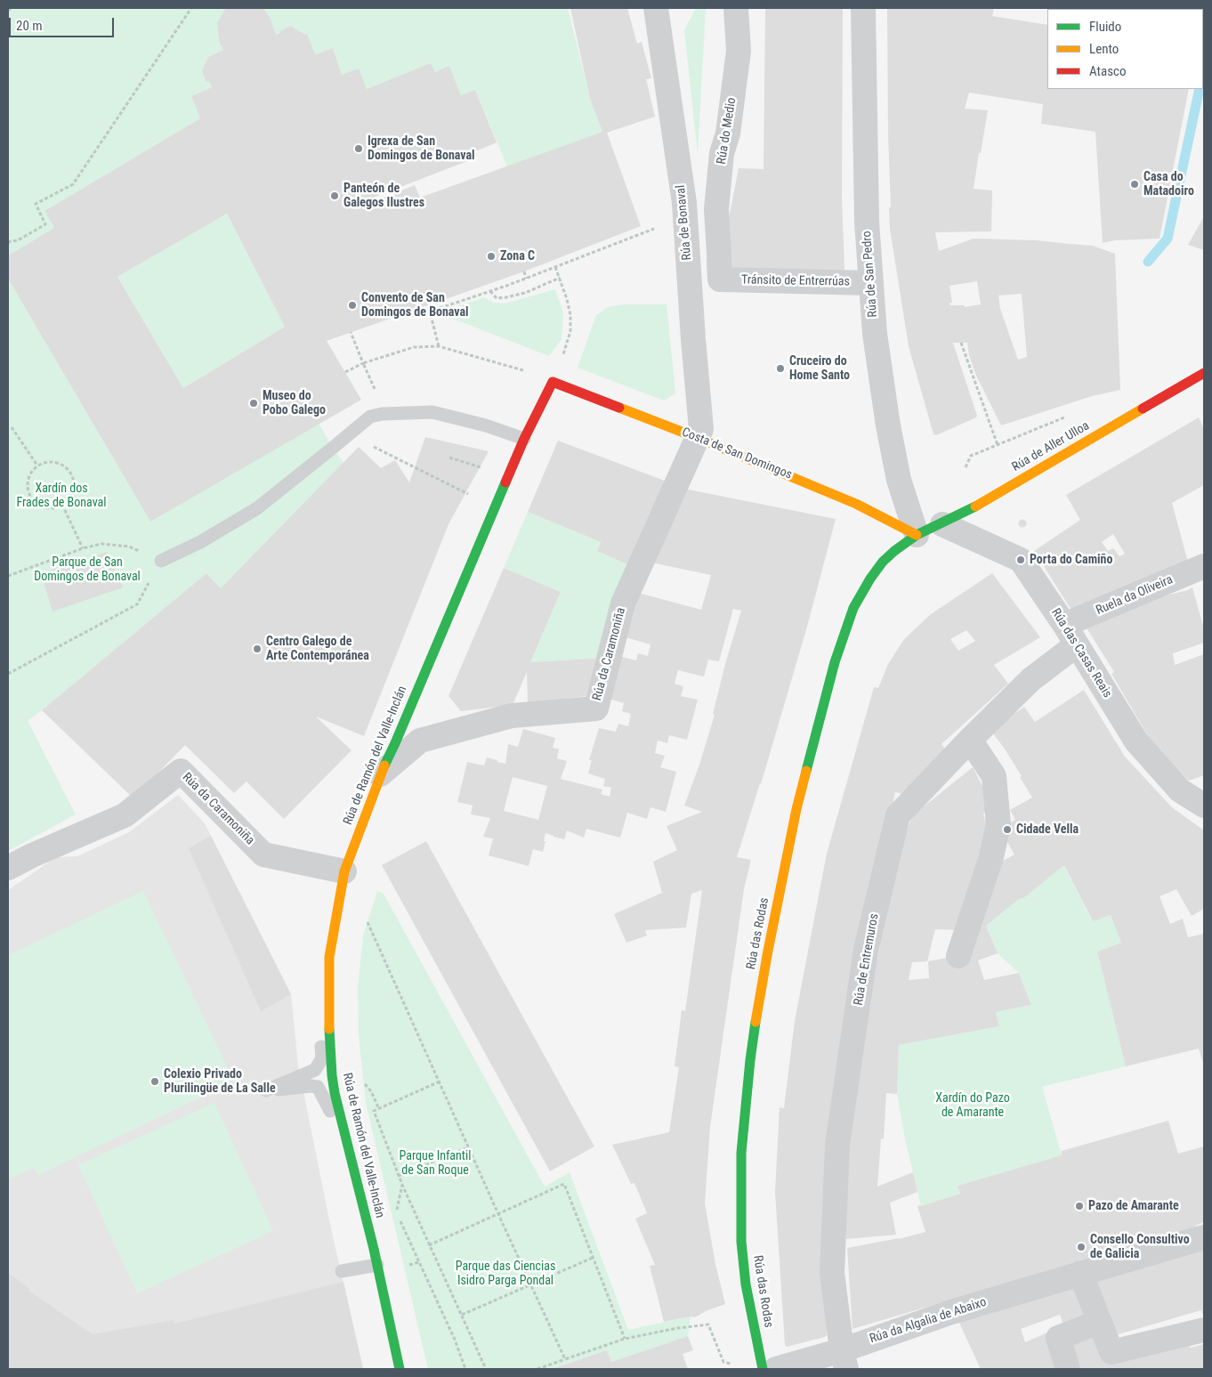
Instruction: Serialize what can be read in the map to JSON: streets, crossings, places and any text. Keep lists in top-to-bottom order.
{
  "streets": {
    "street": [
      "Rúa do Medio",
      "Rúa de Bonaval",
      "Rúa de San Pedro",
      "Tránsito de Entrerrúas",
      "Rúa de Aller Ulloa",
      "Costa de San Domingos",
      "Ruela da Oliveira",
      "Rúa das Casas Reais",
      "Rúa da Caramoniña",
      "Rúa de Ramón del Valle-Inclán",
      "Rúa das Rodas",
      "Rúa de Entremuros",
      "Rúa da Algalia de Abaixo"
    ]
  },
  "crossings": [
    ["Rúa do Medio", "Tránsito de Entrerrúas"],
    ["Rúa de Bonaval", "Costa de San Domingos"],
    ["Rúa de Bonaval", "Rúa da Caramoniña"],
    ["Rúa de San Pedro", "Tránsito de Entrerrúas"],
    ["Rúa de San Pedro", "Rúa de Aller Ulloa"],
    ["Rúa de San Pedro", "Costa de San Domingos"],
    ["Rúa de San Pedro", "Rúa das Rodas"],
    ["Rúa de Aller Ulloa", "Costa de San Domingos"],
    ["Rúa de Aller Ulloa", "Rúa das Casas Reais"],
    ["Rúa de Aller Ulloa", "Rúa das Rodas"],
    ["Costa de San Domingos", "Rúa da Caramoniña"],
    ["Costa de San Domingos", "Rúa de Ramón del Valle-Inclán"],
    ["Costa de San Domingos", "Rúa das Rodas"],
    ["Ruela da Oliveira", "Rúa das Casas Reais"],
    ["Ruela da Oliveira", "Rúa de Entremuros"],
    ["Rúa das Casas Reais", "Rúa de Entremuros"],
    ["Rúa da Caramoniña", "Rúa de Ramón del Valle-Inclán"],
    ["Rúa de Entremuros", "Rúa da Algalia de Abaixo"]
  ],
  "parks": [
    "Xardín dos Frades de Bonaval",
    "Parque de San Domingos de Bonaval",
    "Xardín do Pazo de Amarante",
    "Parque Infantil de San Roque",
    "Parque das Ciencias Isidro Parga Pondal"
  ],
  "places": [
    "Igrexa de San Domingos de Bonaval",
    "Casa do Matadoiro",
    "Panteón de Galegos Ilustres",
    "Zona C",
    "Convento de San Domingos de Bonaval",
    "Cruceiro do Home Santo",
    "Museo do Pobo Galego",
    "Porta do Camiño",
    "Centro Galego de Arte Contemporánea",
    "Cidade Vella",
    "Colexio Privado Plurilingüe de La Salle",
    "Pazo de Amarante",
    "Consello Consultivo de Galicia"
  ],
  "legend": ["Fluido", "Lento", "Atasco"],
  "scale_bar": "20 m"
}
